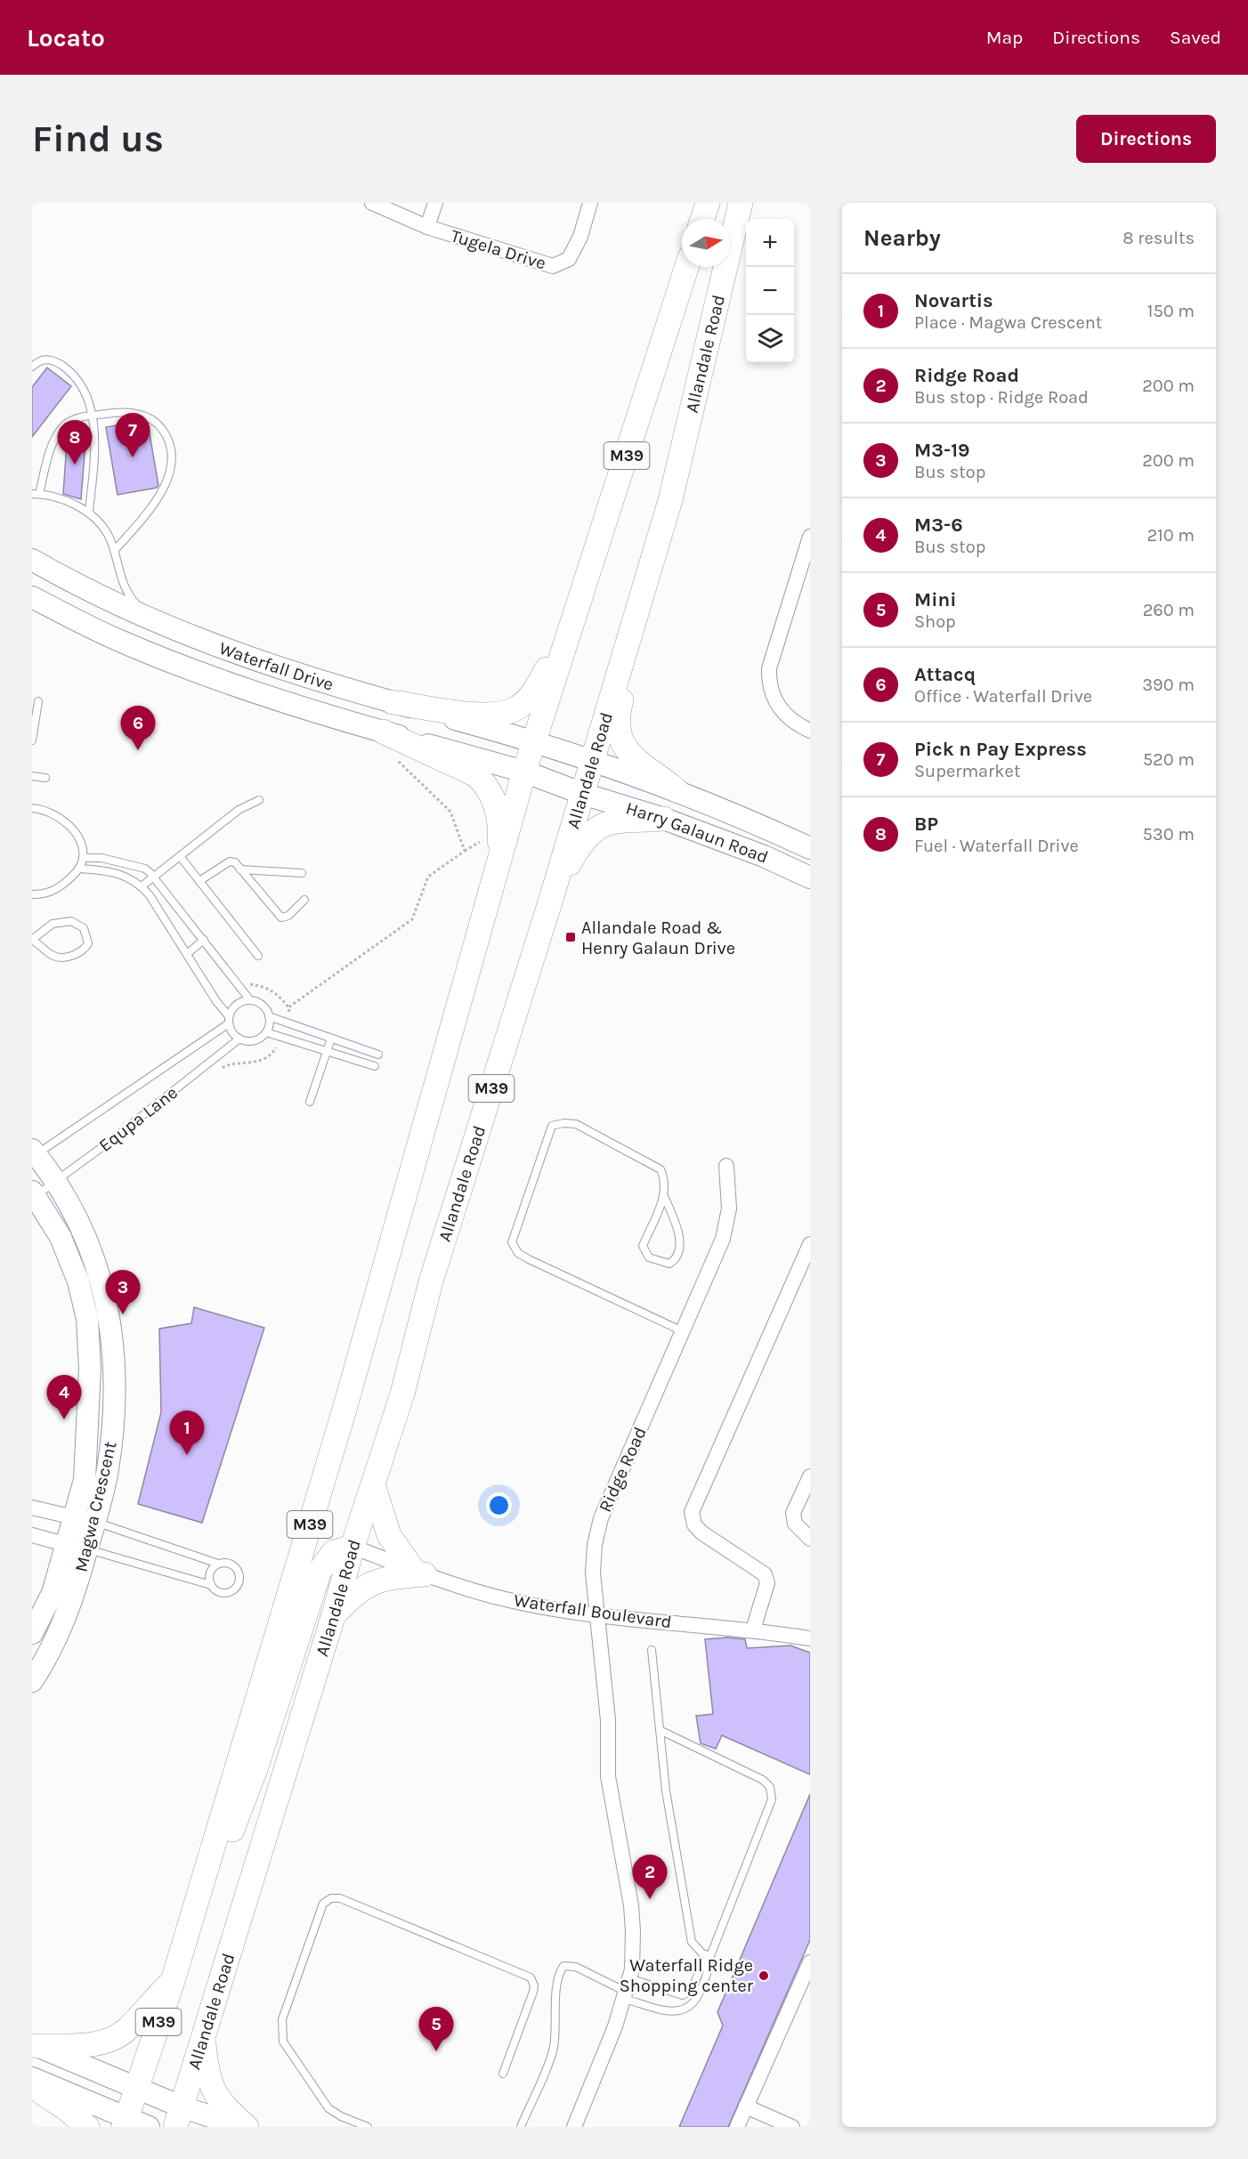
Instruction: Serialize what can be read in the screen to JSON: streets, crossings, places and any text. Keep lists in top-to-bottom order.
{
  "streets": {
    "main road": [
      "Allandale Road",
      "M39",
      "Waterfall Drive",
      "Harry Galaun Road",
      "Magwa Crescent"
    ],
    "street": ["Tugela Drive", "Ridge Road", "Waterfall Boulevard"],
    "lane": ["Equpa Lane"]
  },
  "crossings": [
    ["Allandale Road", "Harry Galaun Road"],
    ["Allandale Road", "Waterfall Boulevard"],
    ["M39", "Waterfall Drive"],
    ["M39", "Harry Galaun Road"],
    ["Waterfall Drive", "Harry Galaun Road"],
    ["Equpa Lane", "Magwa Crescent"],
    ["Ridge Road", "Waterfall Boulevard"]
  ],
  "places": {
    "transit": ["Allandale Road & Henry Galaun Drive"],
    "other": ["Waterfall Ridge Shopping center"]
  },
  "north": "right",
  "page": {
    "header": "Locato",
    "nav": ["Map", "Directions", "Saved"],
    "buttons": "Directions",
    "title": "Find us",
    "heading": ["Nearby", "8 results"],
    "map_buttons": ["+", "−"],
    "list": [
      {
        "mark": "1",
        "name": "Novartis",
        "note": "Place · Magwa Crescent",
        "value": "150 m"
      },
      {
        "mark": "2",
        "name": "Ridge Road",
        "note": "Bus stop · Ridge Road",
        "value": "200 m"
      },
      {
        "mark": "3",
        "name": "M3-19",
        "note": "Bus stop",
        "value": "200 m"
      },
      {
        "mark": "4",
        "name": "M3-6",
        "note": "Bus stop",
        "value": "210 m"
      },
      {
        "mark": "5",
        "name": "Mini",
        "note": "Shop",
        "value": "260 m"
      },
      {
        "mark": "6",
        "name": "Attacq",
        "note": "Office · Waterfall Drive",
        "value": "390 m"
      },
      {
        "mark": "7",
        "name": "Pick n Pay Express",
        "note": "Supermarket",
        "value": "520 m"
      },
      {
        "mark": "8",
        "name": "BP",
        "note": "Fuel · Waterfall Drive",
        "value": "530 m"
      }
    ],
    "pins": [
      "7",
      "8",
      "6",
      "3",
      "4",
      "1",
      "2",
      "5"
    ]
  }
}
